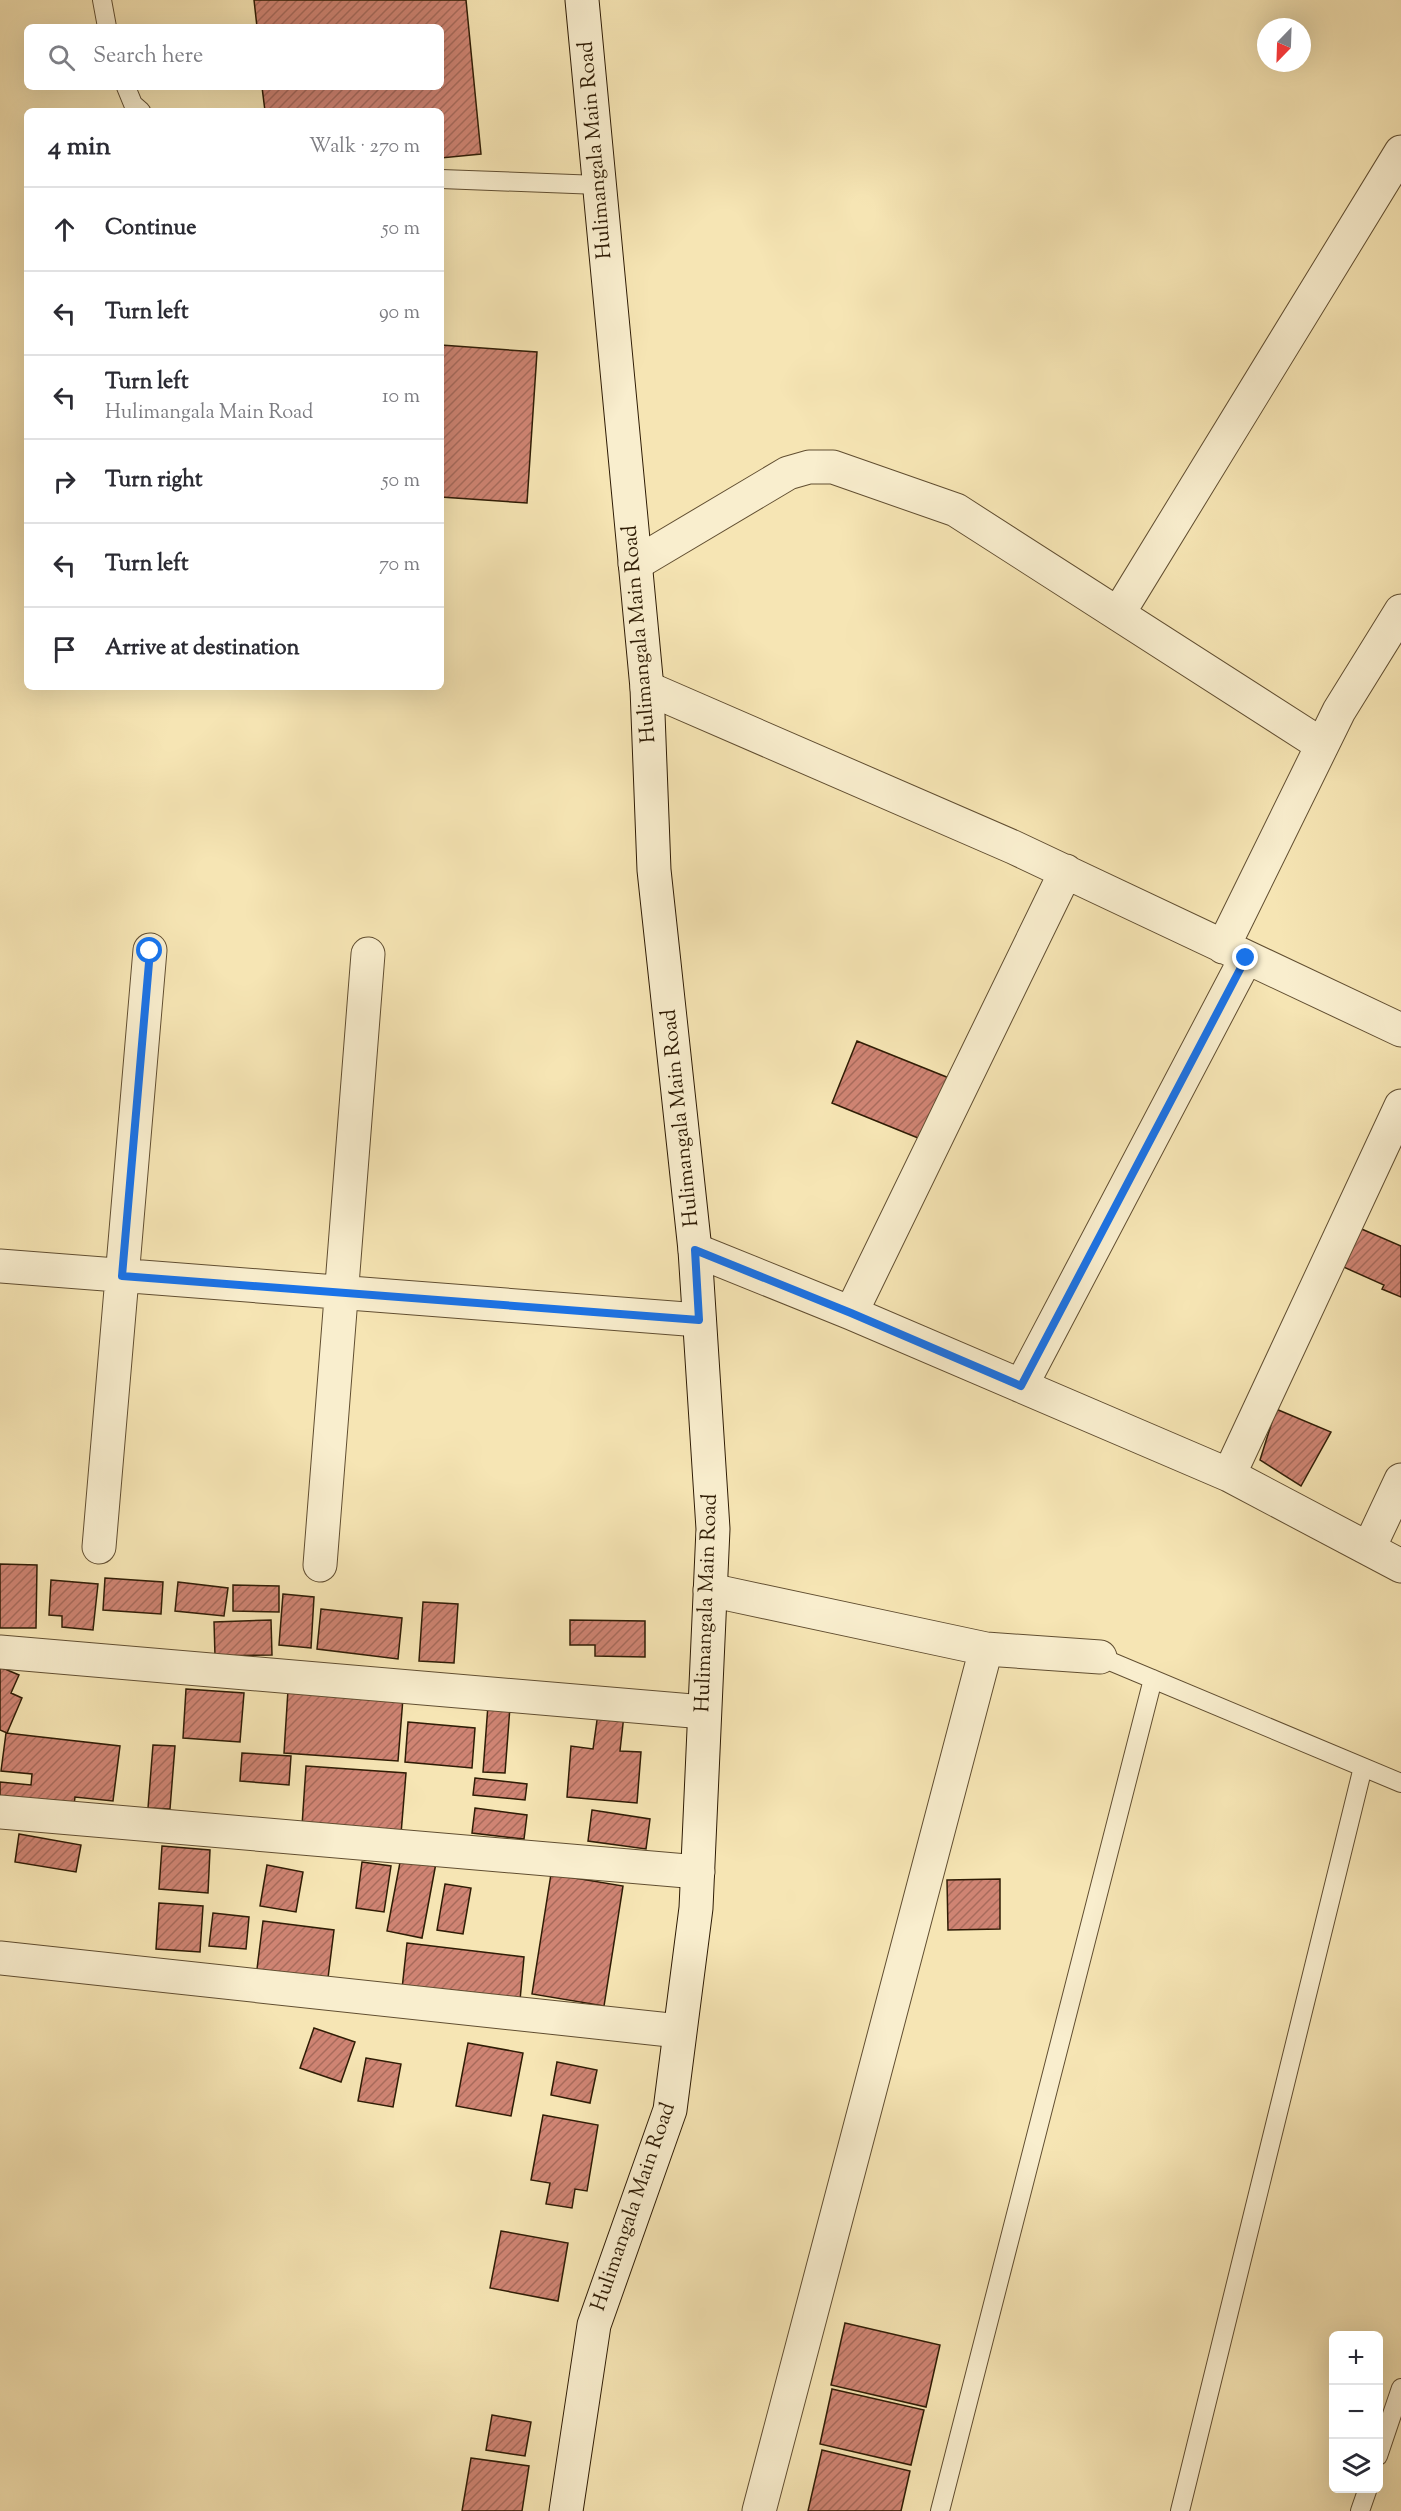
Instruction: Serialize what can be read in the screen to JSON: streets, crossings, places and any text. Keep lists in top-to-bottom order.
{
  "streets": {
    "street": ["Hulimangala Main Road"]
  },
  "north": "bottom left",
  "page": {
    "search": "Search here",
    "heading": ["4 min", "Walk · 270 m"],
    "list": [
      ["Continue", "50 m"],
      ["Turn left", "90 m"],
      ["Turn left", "Hulimangala Main Road", "10 m"],
      ["Turn right", "50 m"],
      ["Turn left", "70 m"],
      "Arrive at destination"
    ],
    "map_buttons": ["+", "−"]
  }
}
